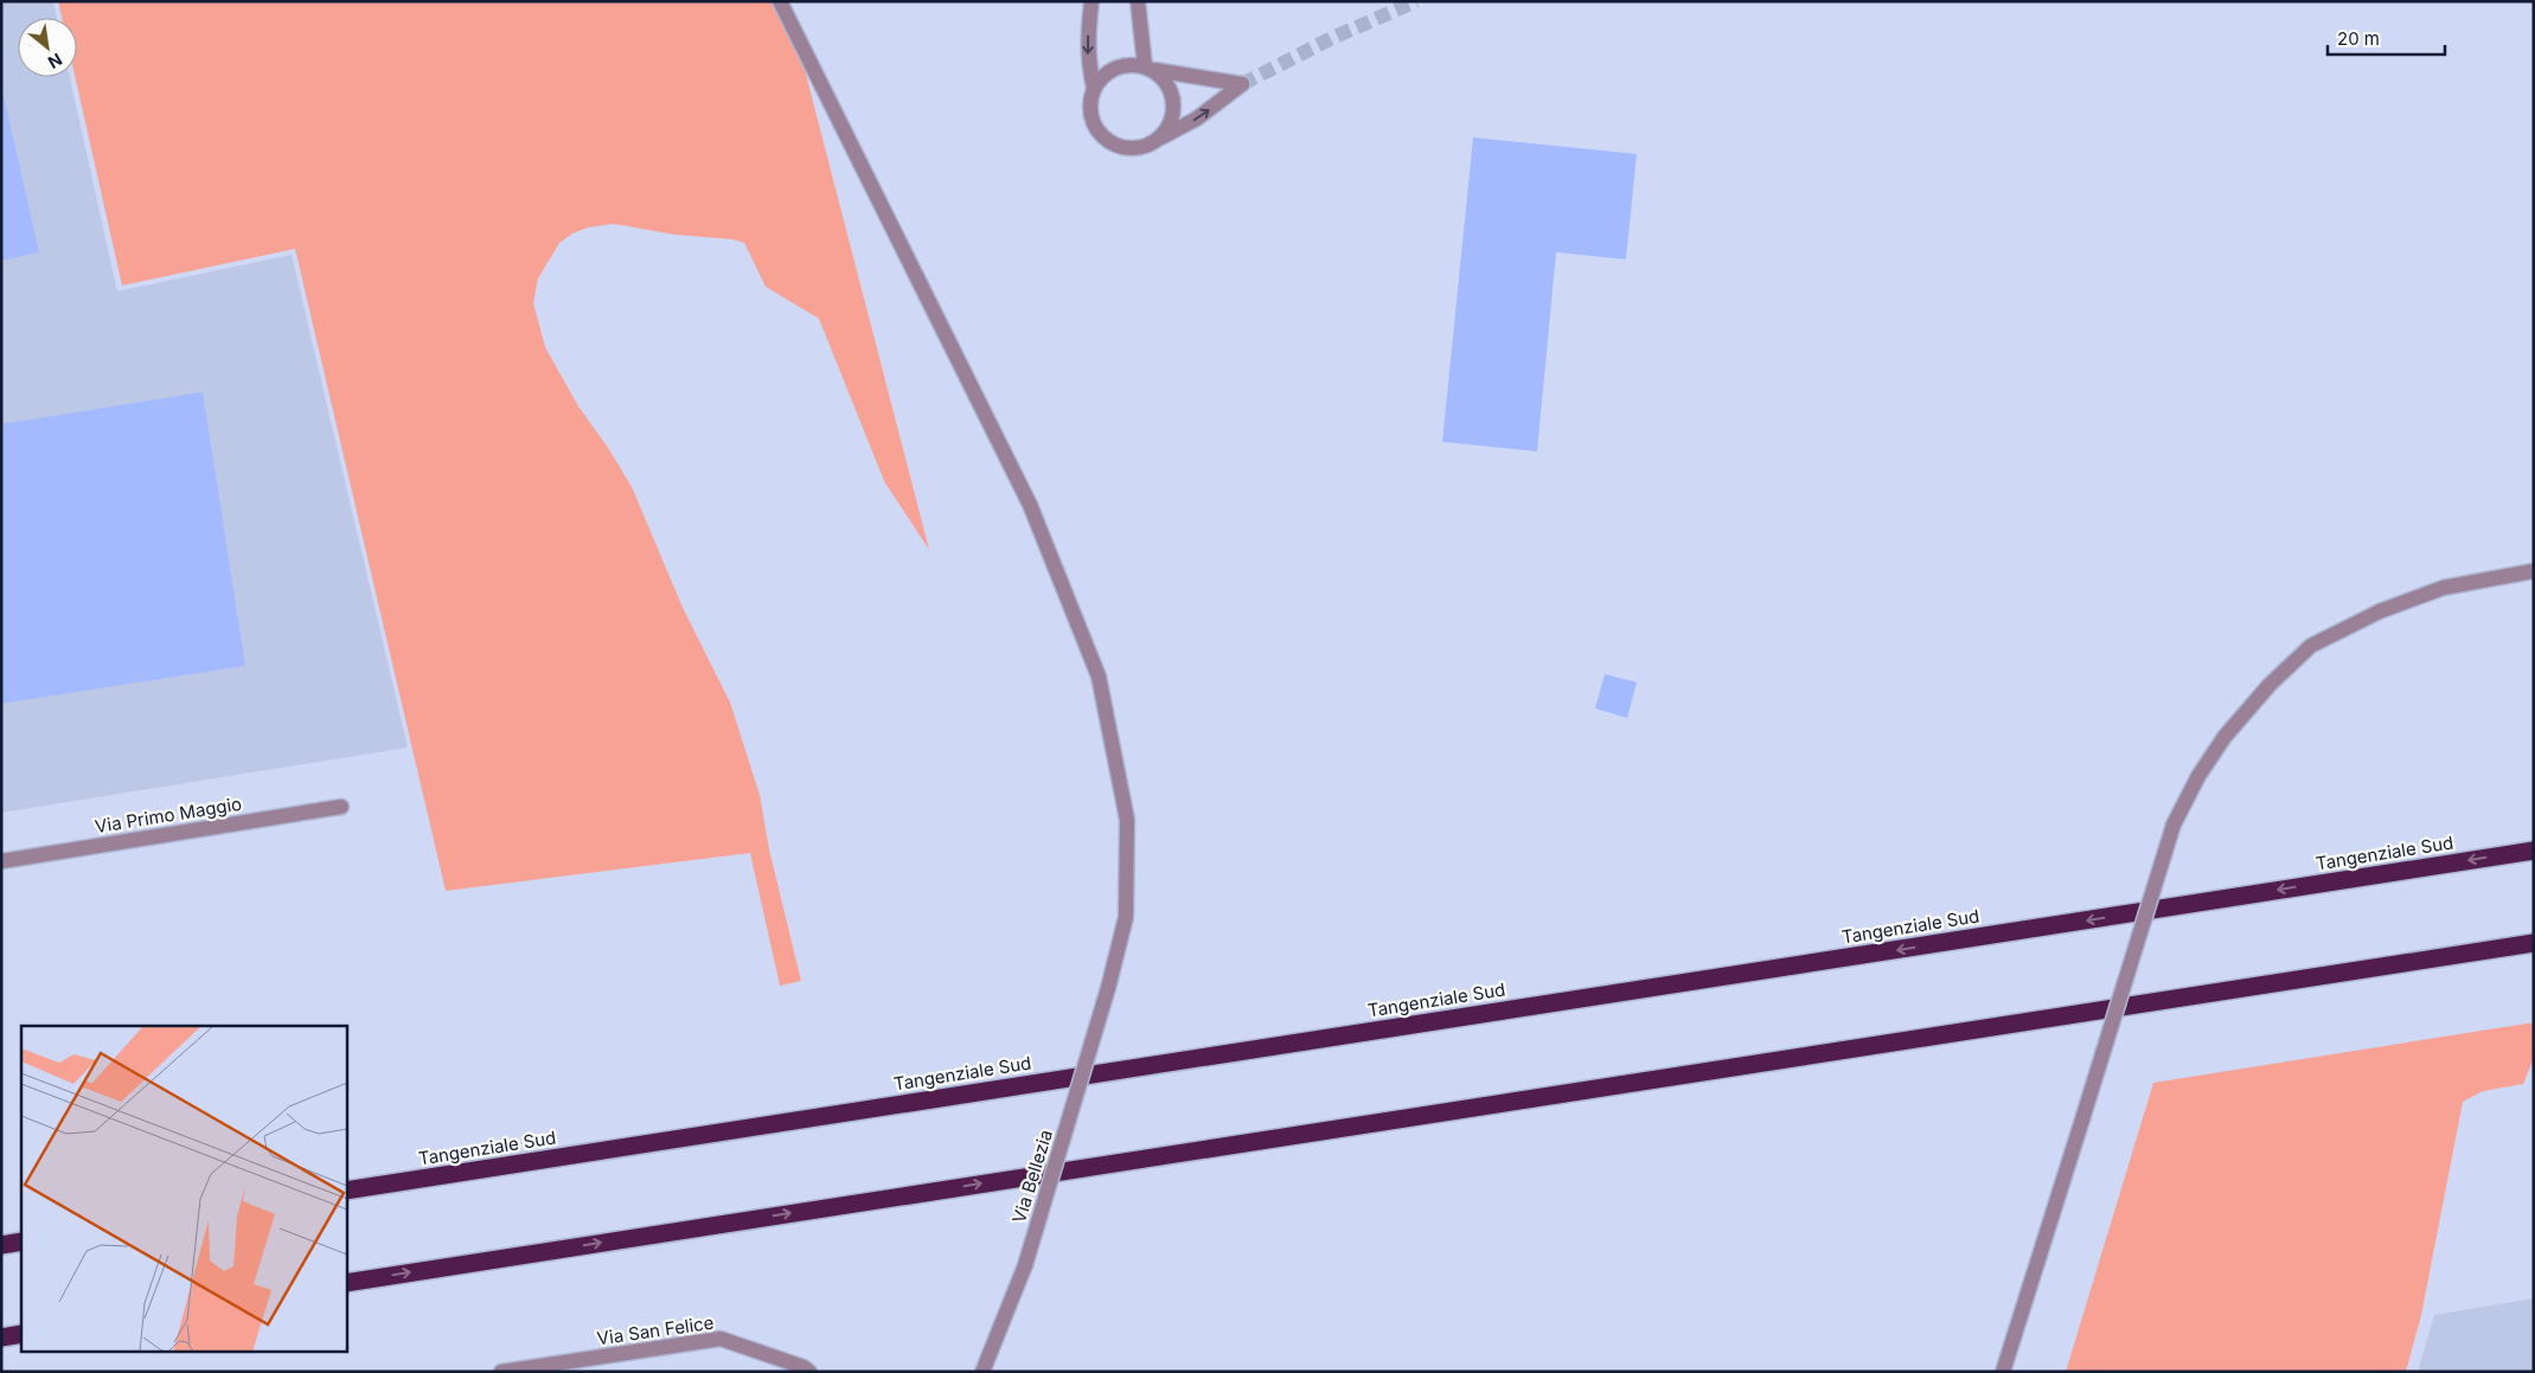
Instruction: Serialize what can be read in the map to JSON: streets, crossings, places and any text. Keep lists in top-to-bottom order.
{
  "streets": {
    "highway": ["Tangenziale Sud"],
    "street": ["Via Primo Maggio", "Via Bellezia", "Via San Felice"]
  },
  "scale_bar": "20 m",
  "north": "bottom right"
}
